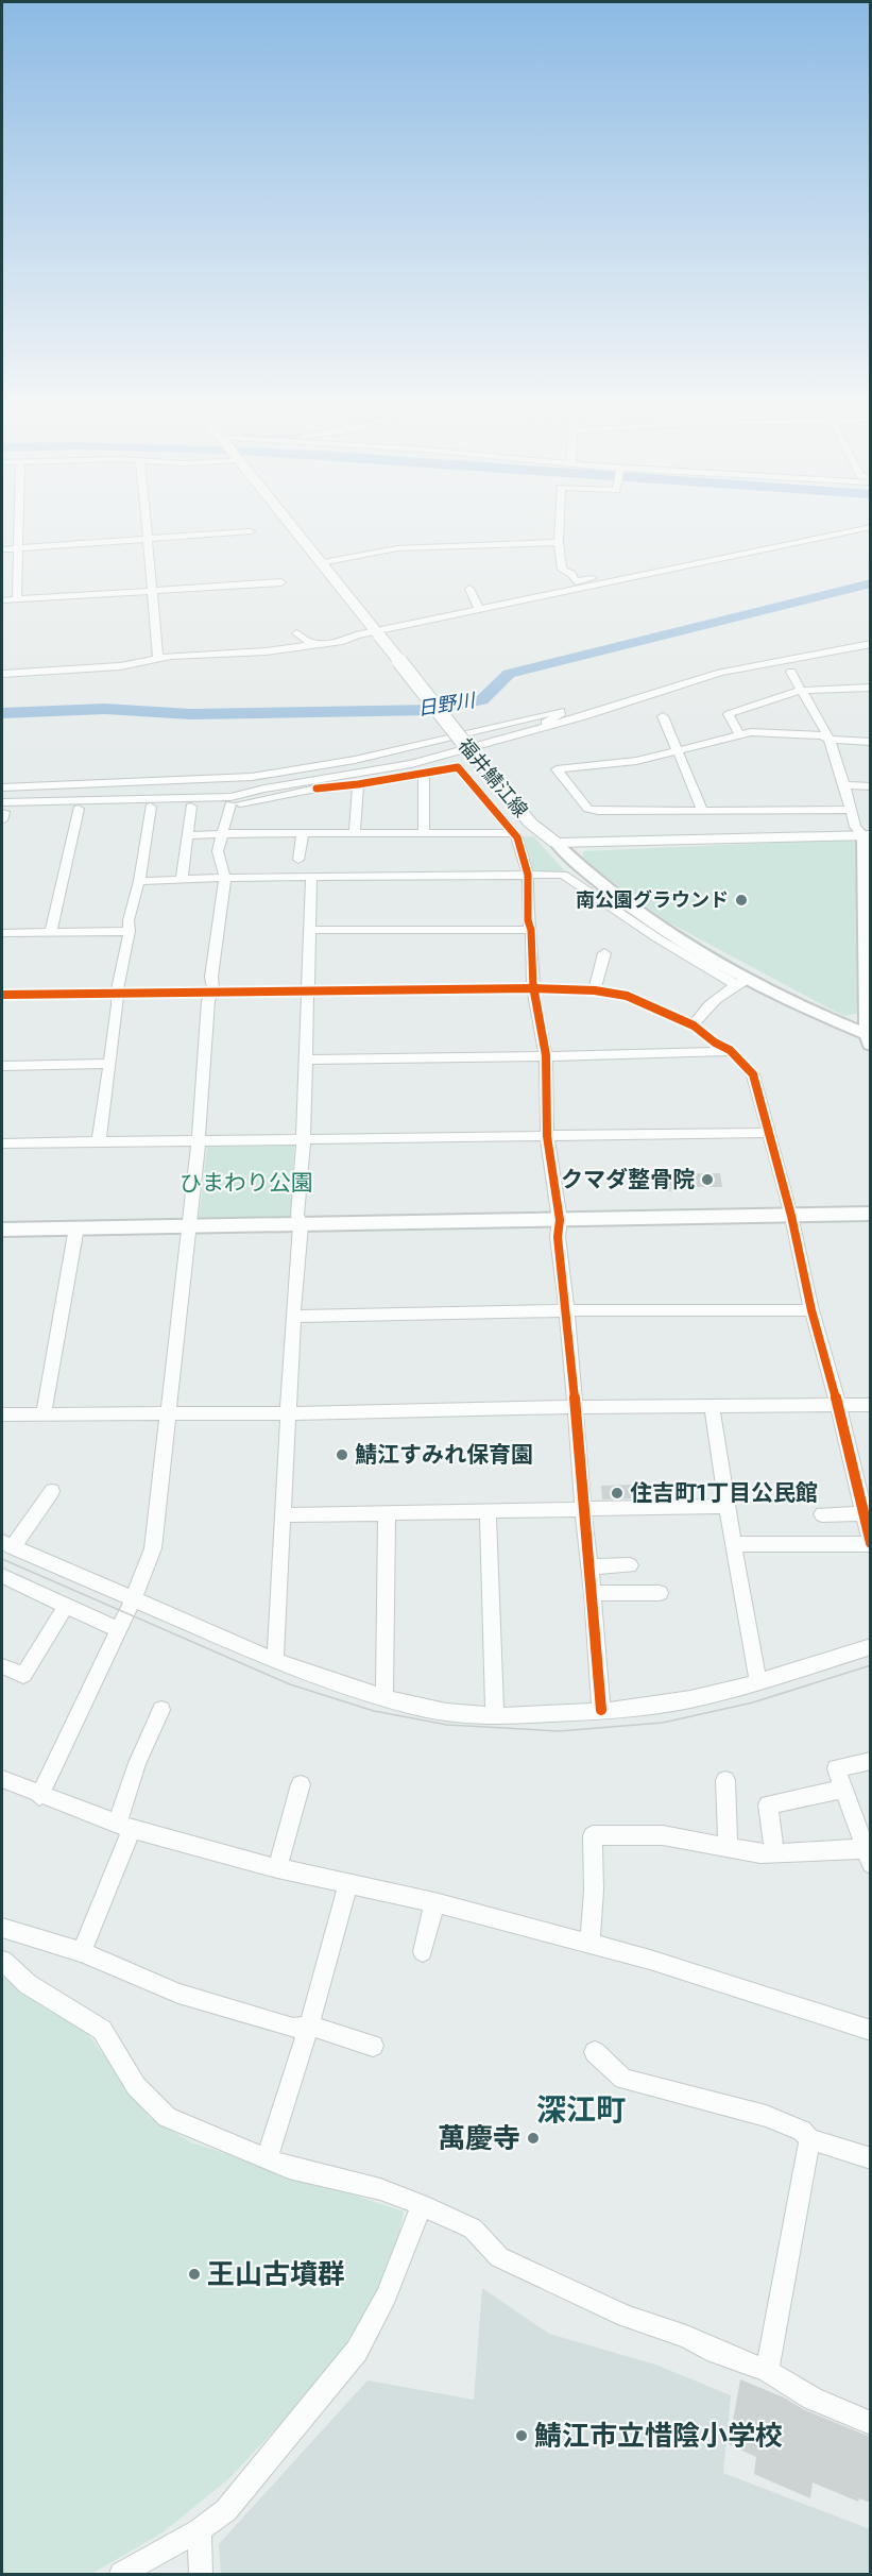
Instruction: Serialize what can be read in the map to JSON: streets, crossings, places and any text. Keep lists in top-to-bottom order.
{
  "streets": {
    "main road": ["福井鯖江線"]
  },
  "districts": ["深江町"],
  "water": ["日野川"],
  "parks": ["ひまわり公園"],
  "places": [
    "南公園グラウンド",
    "クマダ整骨院",
    "鯖江すみれ保育園",
    "住吉町1丁目公民館",
    "萬慶寺",
    "王山古墳群",
    "鯖江市立惜陰小学校"
  ]
}
